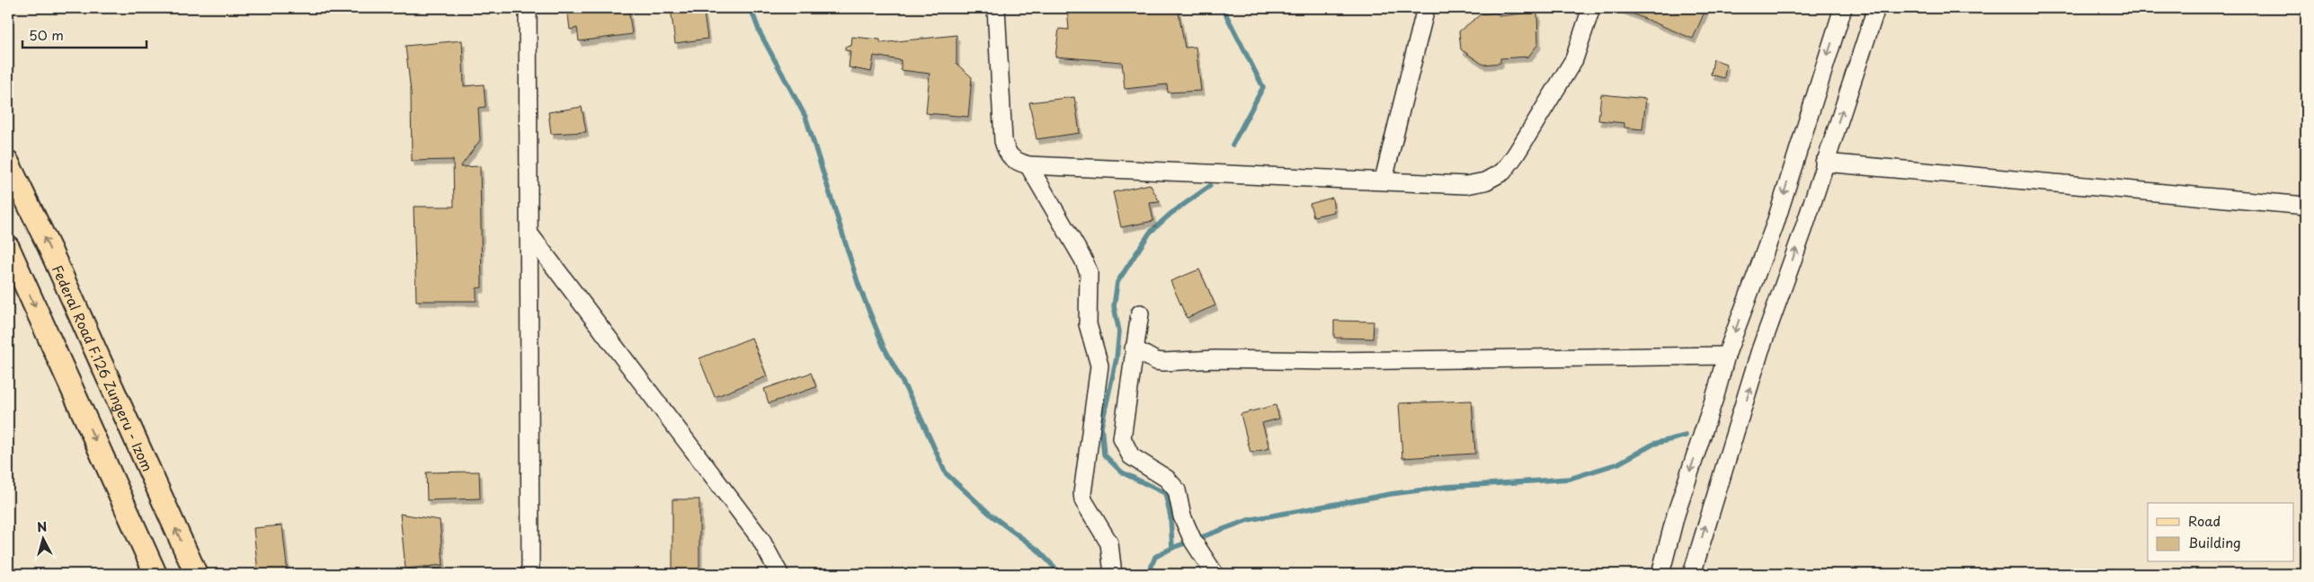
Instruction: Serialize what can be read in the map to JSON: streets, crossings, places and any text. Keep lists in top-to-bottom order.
{
  "streets": {
    "main road": ["Federal Road F.126 Zungeru - Izom"]
  },
  "legend": ["Road", "Building"],
  "scale_bar": "50 m",
  "north": "top"
}
